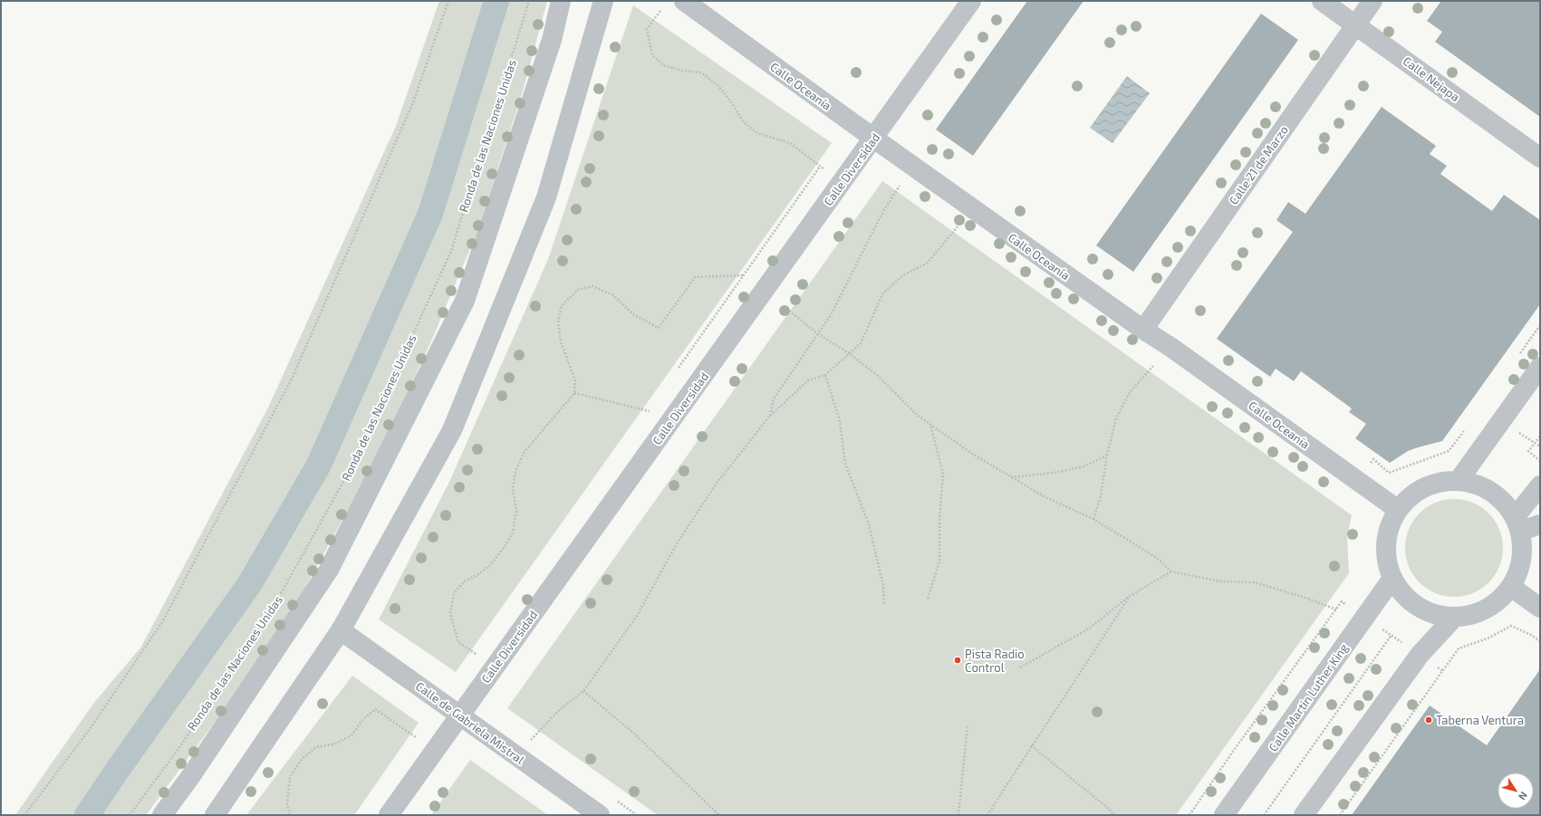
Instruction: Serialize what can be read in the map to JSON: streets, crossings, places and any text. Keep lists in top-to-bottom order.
{
  "streets": {
    "street": [
      "Calle Nejapa",
      "Calle Oceanía",
      "Calle 21 de Marzo",
      "Calle Diversidad",
      "Calle Martin Luther King",
      "Calle de Gabriela Mistral"
    ],
    "path": ["Ronda de las Naciones Unidas"]
  },
  "crossings": [
    ["Calle Nejapa", "Calle 21 de Marzo"],
    ["Calle Oceanía", "Calle 21 de Marzo"],
    ["Calle Oceanía", "Calle Diversidad"],
    ["Calle Diversidad", "Calle de Gabriela Mistral"]
  ],
  "places": ["Pista Radio Control", "Taberna Ventura"],
  "north": "bottom right"
}
